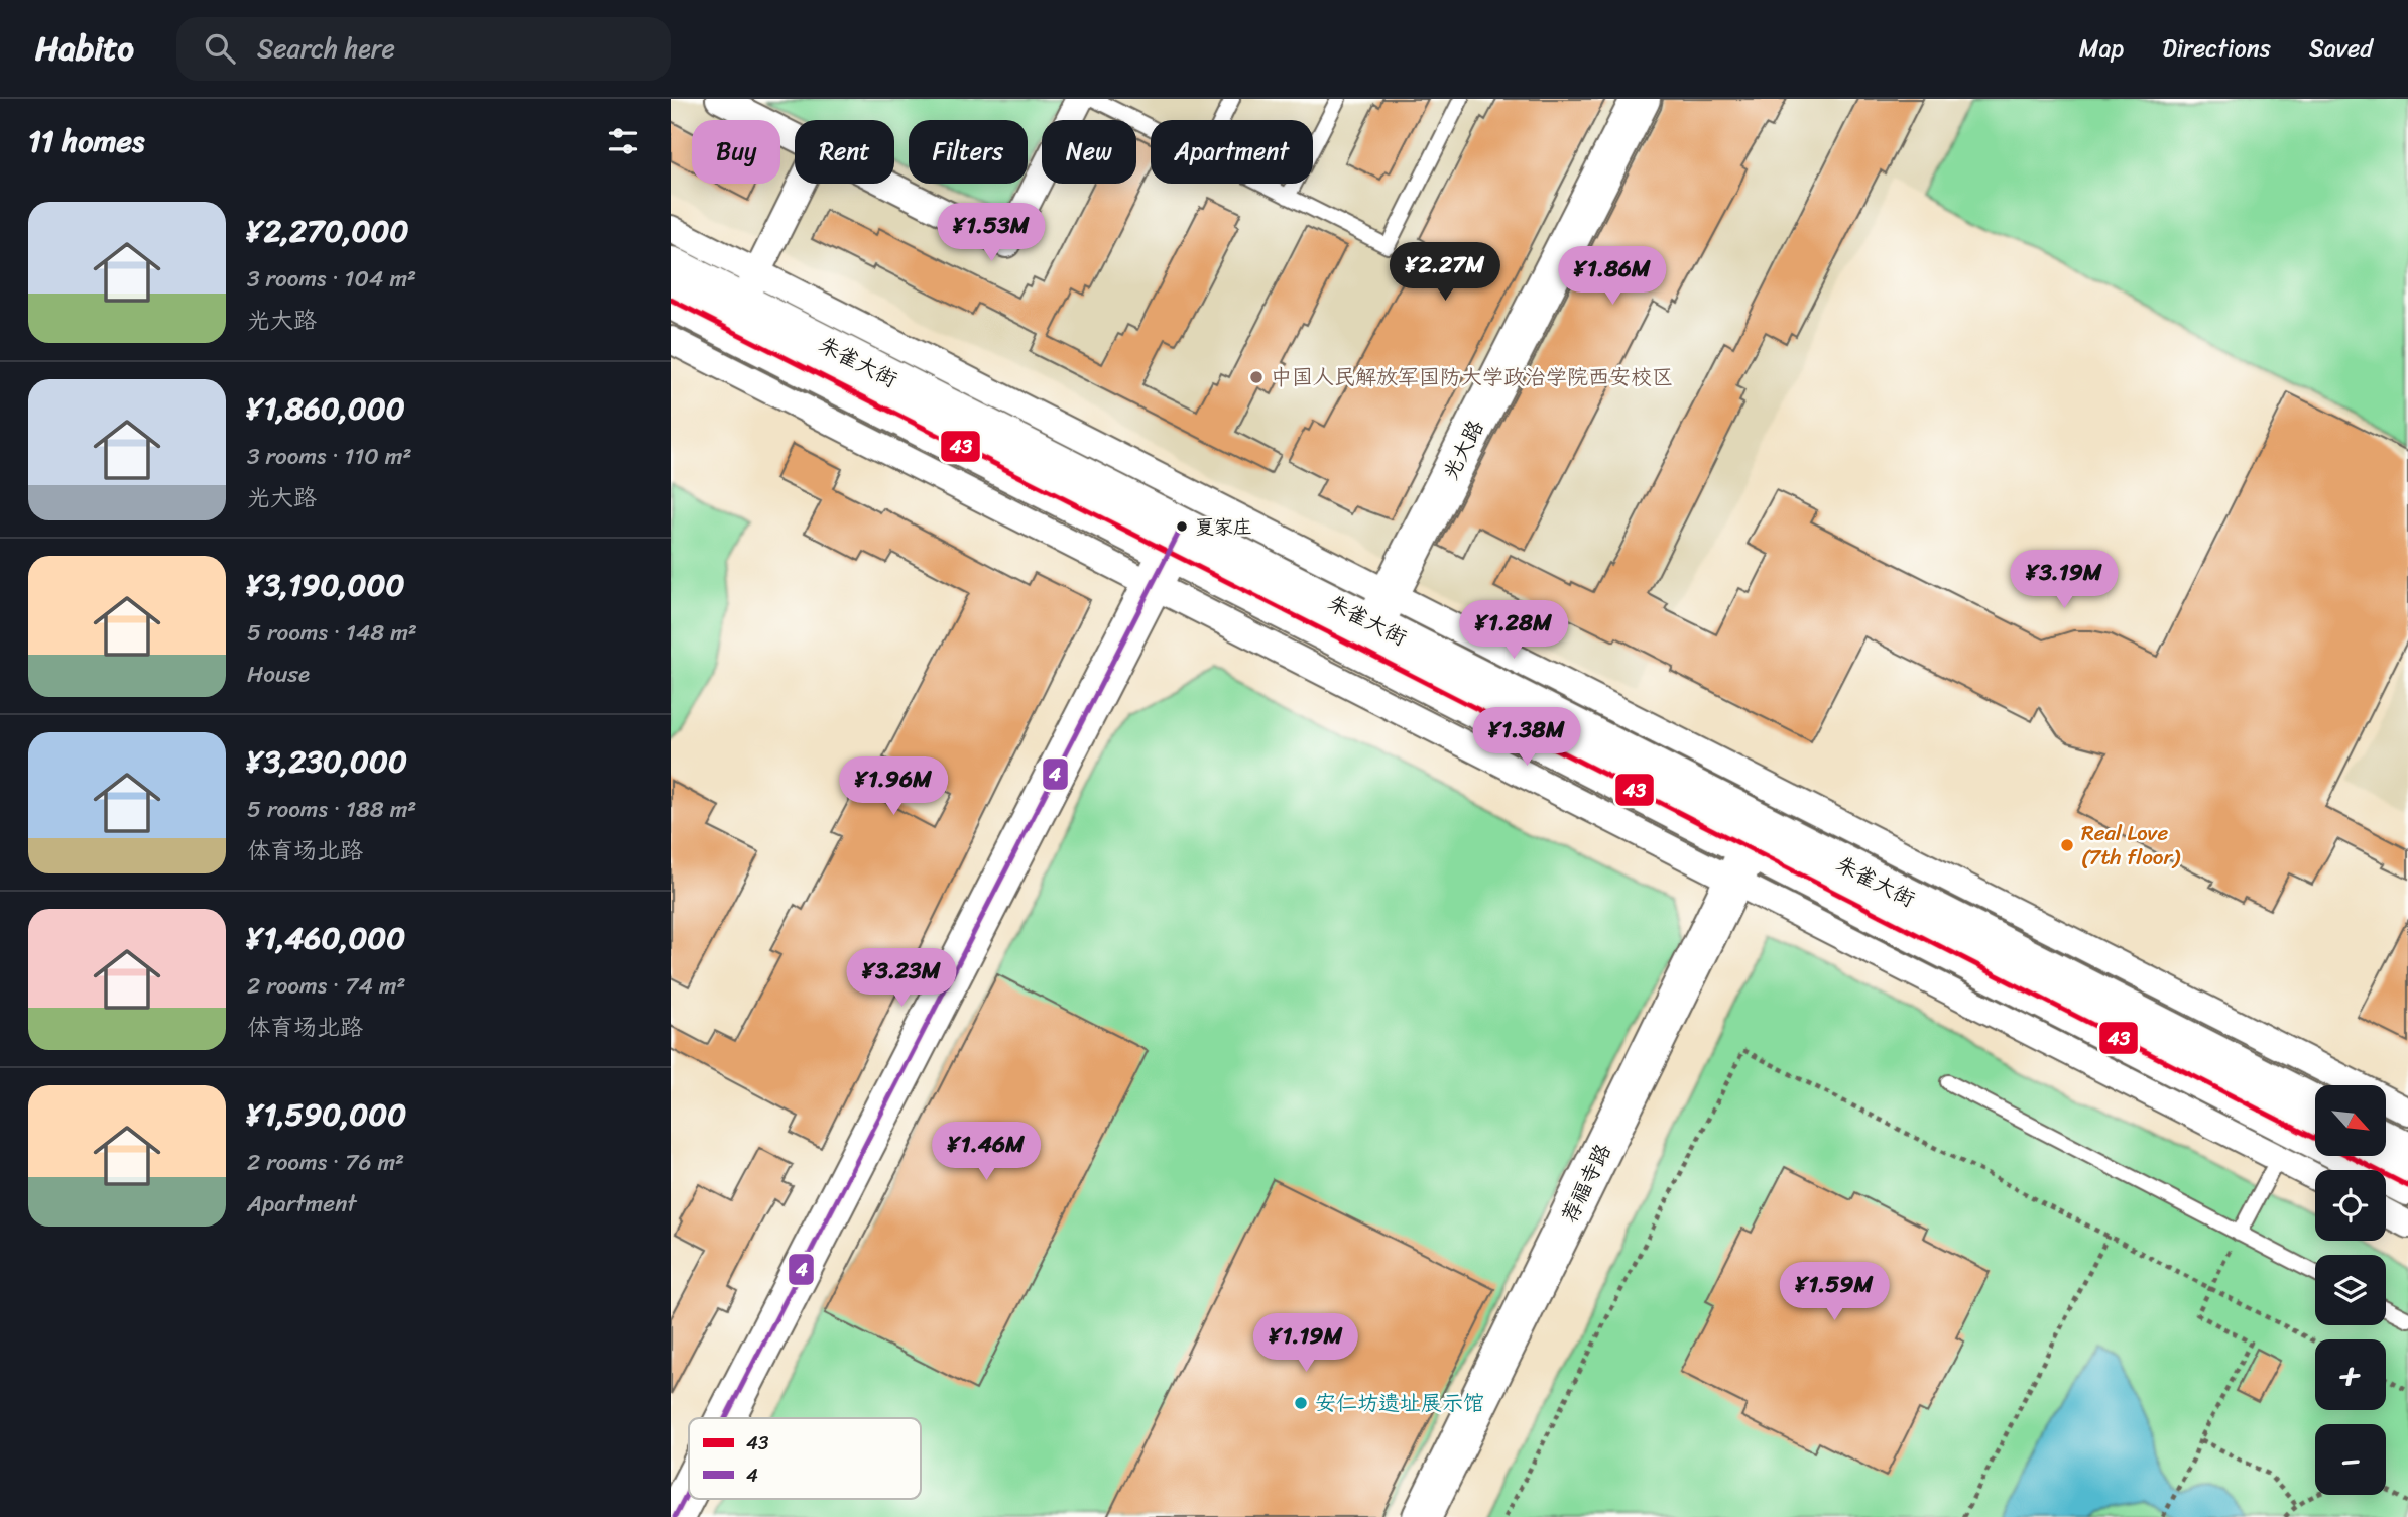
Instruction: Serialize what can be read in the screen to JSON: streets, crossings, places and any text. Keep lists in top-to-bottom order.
{
  "streets": {
    "main road": ["朱雀大街", "光大路", "荐福寺路"]
  },
  "crossings": [
    ["朱雀大街", "光大路"],
    ["朱雀大街", "荐福寺路"]
  ],
  "places": [
    "中国人民解放军国防大学政治学院西安校区",
    "夏家庄",
    "Real Love (7th floor)",
    "安仁坊遗址展示馆"
  ],
  "lines": ["transit line 43", "transit line 4"],
  "legend": ["43", "4"],
  "north": "bottom right",
  "page": {
    "header": "Habito",
    "search": "Search here",
    "nav": ["Map", "Directions", "Saved"],
    "heading": "11 homes",
    "chip": [
      "Buy",
      "Rent",
      "Filters",
      "New",
      "Apartment"
    ],
    "list": [
      {
        "name": "¥2,270,000",
        "note": "3 rooms · 104 m² · 光大路"
      },
      {
        "name": "¥1,860,000",
        "note": "3 rooms · 110 m² · 光大路"
      },
      {
        "name": "¥3,190,000",
        "note": "5 rooms · 148 m² · House"
      },
      {
        "name": "¥3,230,000",
        "note": "5 rooms · 188 m² · 体育场北路"
      },
      {
        "name": "¥1,460,000",
        "note": "2 rooms · 74 m² · 体育场北路"
      },
      {
        "name": "¥1,590,000",
        "note": "2 rooms · 76 m² · Apartment"
      }
    ],
    "price": [
      "¥1.53M",
      "¥2.27M",
      "¥1.86M",
      "¥3.19M",
      "¥1.28M",
      "¥1.38M",
      "¥1.96M",
      "¥3.23M",
      "¥1.46M",
      "¥1.59M",
      "¥1.19M"
    ],
    "map_buttons": ["+", "−"]
  }
}
